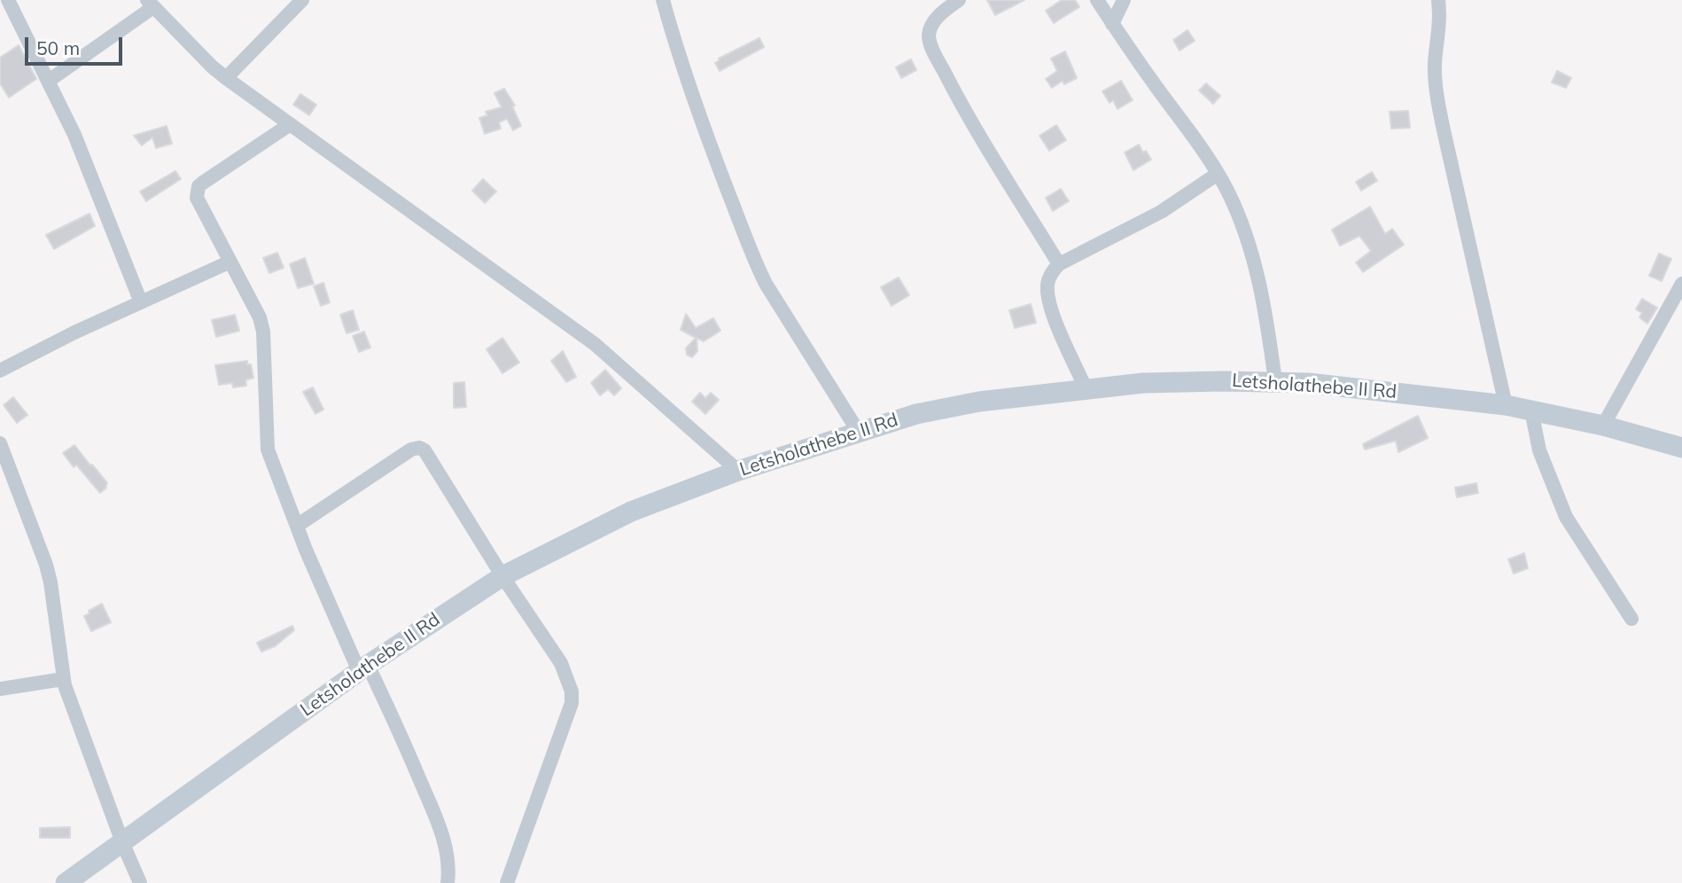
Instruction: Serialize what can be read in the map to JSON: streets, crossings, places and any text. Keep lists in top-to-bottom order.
{
  "streets": {
    "street": ["Letsholathebe II Rd"]
  },
  "scale_bar": "50 m"
}
